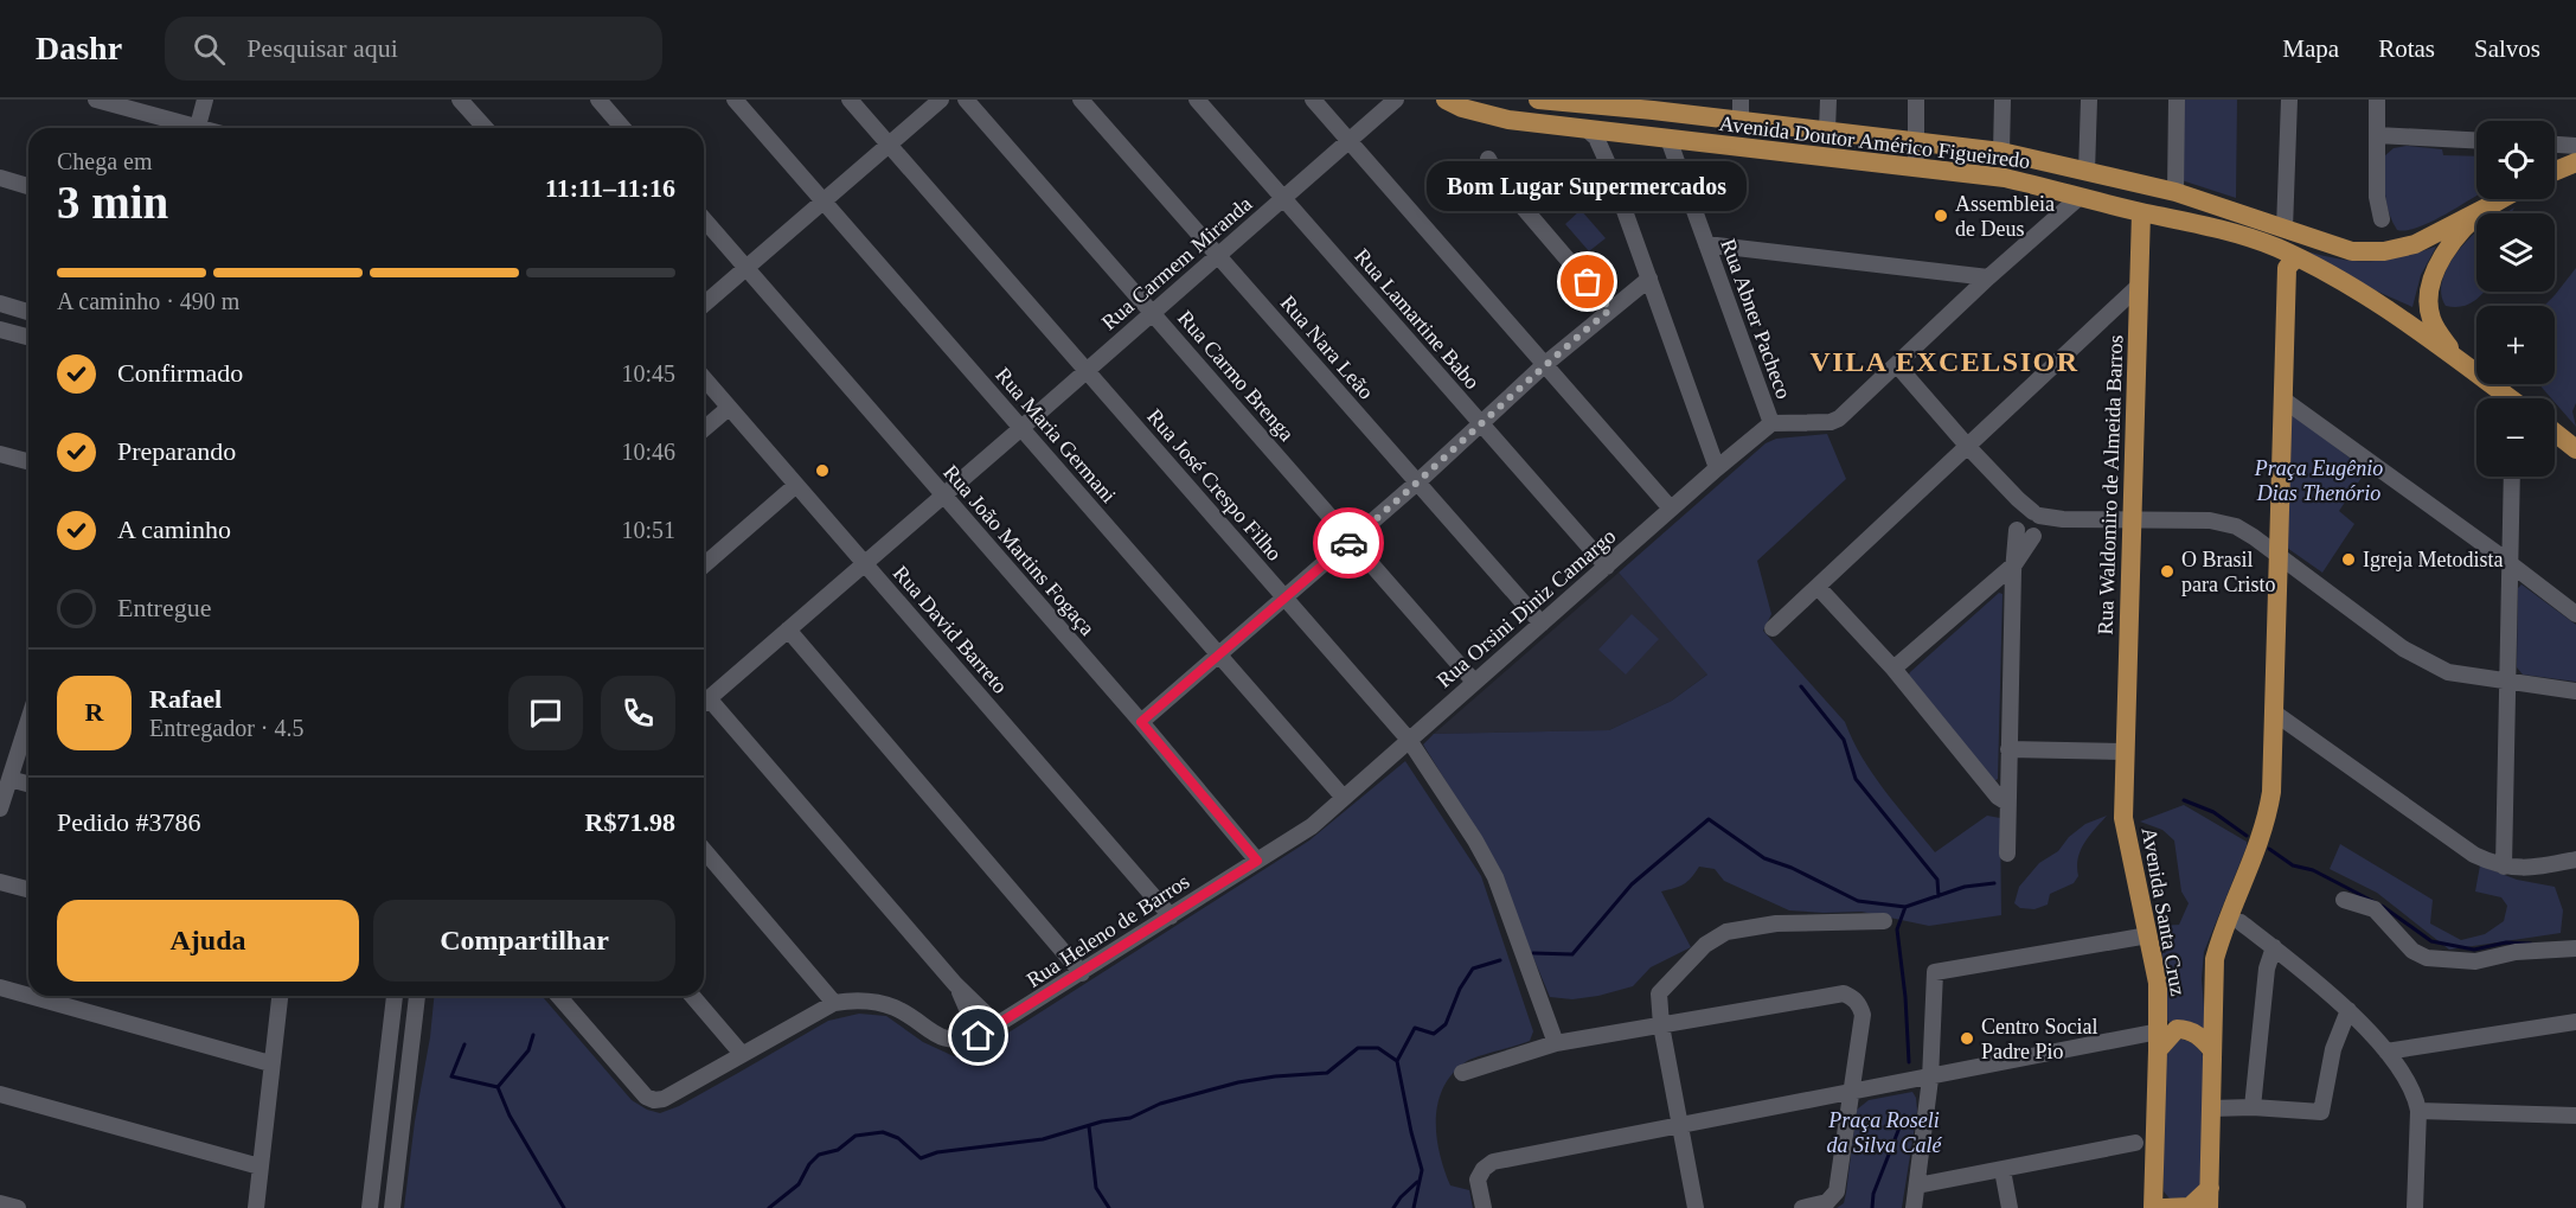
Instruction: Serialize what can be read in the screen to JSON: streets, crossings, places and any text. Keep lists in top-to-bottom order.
{
  "streets": {
    "main road": ["Avenida Doutor Américo Figueiredo", "Rua Waldomiro de Almeida Barros", "Avenida Santa Cruz"],
    "street": [
      "Rua Carmem Miranda",
      "Rua Lamartine Babo",
      "Rua Abner Pacheco",
      "Rua Nara Leão",
      "Rua Carmo Brenga",
      "Rua Maria Germani",
      "Rua José Crespo Filho",
      "Rua João Martins Fogaça",
      "Rua Orsini Diniz Camargo",
      "Rua David Barreto",
      "Rua Heleno de Barros"
    ]
  },
  "crossings": [
    ["Avenida Doutor Américo Figueiredo", "Rua Abner Pacheco"],
    ["Avenida Doutor Américo Figueiredo", "Rua Waldomiro de Almeida Barros"],
    ["Avenida Doutor Américo Figueiredo", "Avenida Santa Cruz"],
    ["Rua Carmem Miranda", "Rua Lamartine Babo"],
    ["Rua Carmem Miranda", "Rua Nara Leão"],
    ["Rua Carmem Miranda", "Rua Carmo Brenga"],
    ["Rua Carmem Miranda", "Rua Maria Germani"],
    ["Rua Carmem Miranda", "Rua José Crespo Filho"],
    ["Rua Carmem Miranda", "Rua João Martins Fogaça"],
    ["Rua Carmem Miranda", "Rua David Barreto"],
    ["Rua Lamartine Babo", "Rua Orsini Diniz Camargo"],
    ["Rua Abner Pacheco", "Rua Orsini Diniz Camargo"],
    ["Rua Nara Leão", "Rua Orsini Diniz Camargo"],
    ["Rua Carmo Brenga", "Rua Orsini Diniz Camargo"],
    ["Rua Maria Germani", "Rua Orsini Diniz Camargo"],
    ["Rua José Crespo Filho", "Rua Orsini Diniz Camargo"],
    ["Rua Waldomiro de Almeida Barros", "Avenida Santa Cruz"],
    ["Rua João Martins Fogaça", "Rua Heleno de Barros"],
    ["Rua Orsini Diniz Camargo", "Rua Heleno de Barros"],
    ["Rua David Barreto", "Rua Heleno de Barros"]
  ],
  "districts": ["VILA EXCELSIOR"],
  "parks": ["Praça Eugênio Dias Thenório", "Praça Roseli da Silva Calé"],
  "places": [
    "Assembleia de Deus",
    "Bom Lugar Supermercados",
    "ㅤ",
    "Igreja Metodista",
    "O Brasil para Cristo",
    "Centro Social Padre Pio"
  ],
  "page": {
    "header": "Dashr",
    "search": "Pesquisar aqui",
    "nav": ["Mapa", "Rotas", "Salvos"],
    "map_buttons": ["+", "−"],
    "heading": ["3 min", "Chega em", "11:11–11:16"],
    "panel": [
      "Rafael",
      "Entregador · 4.5",
      "Pedido #3786",
      "R$71.98"
    ],
    "bubble": "Bom Lugar Supermercados",
    "bar": "A caminho · 490 m",
    "list": [
      ["Confirmado", "10:45"],
      ["Preparando", "10:46"],
      ["A caminho", "10:51"],
      "Entregue"
    ],
    "round": "R",
    "buttons": ["Ajuda", "Compartilhar"]
  }
}
